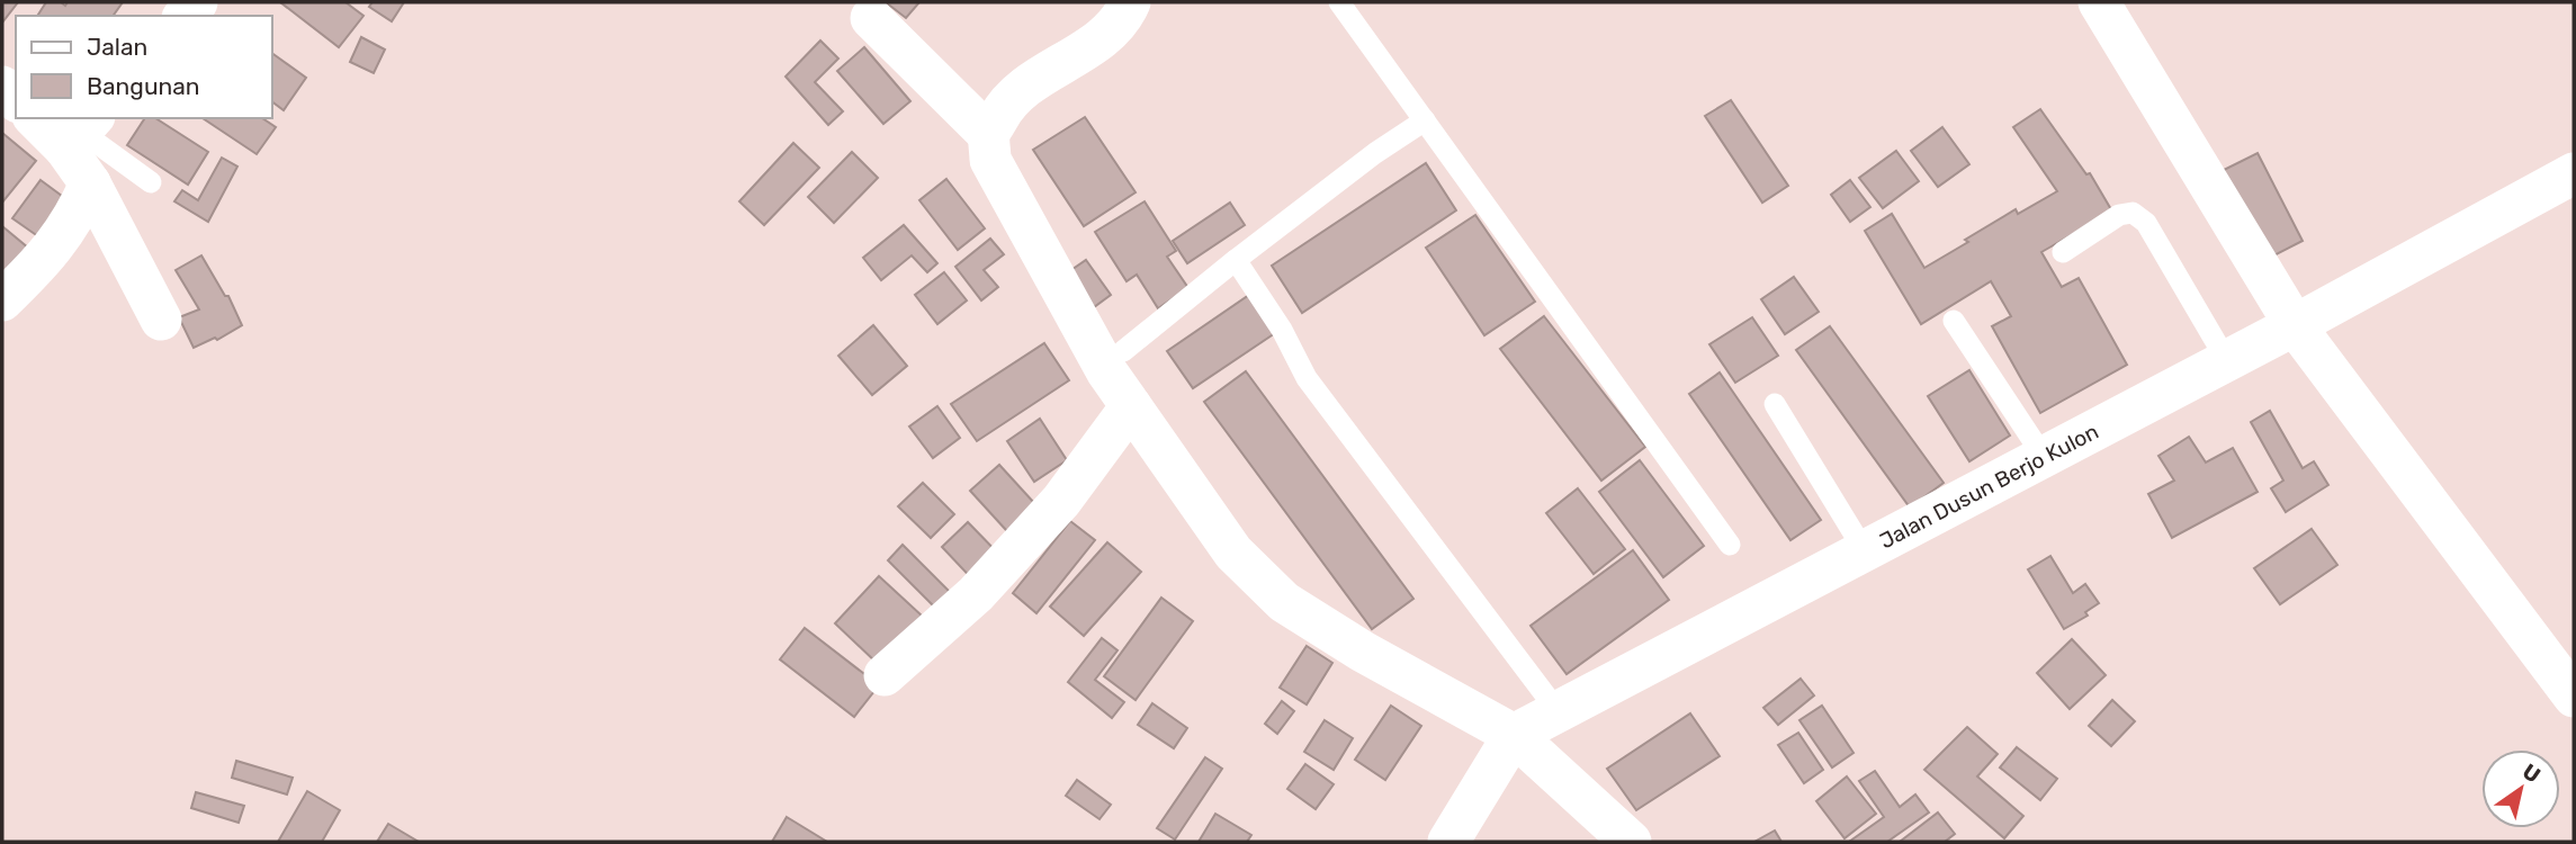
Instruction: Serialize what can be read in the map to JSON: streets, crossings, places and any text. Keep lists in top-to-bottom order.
{
  "streets": {
    "street": ["Jalan Dusun Berjo Kulon"]
  },
  "legend": ["Jalan", "Bangunan"],
  "north": "top right"
}
